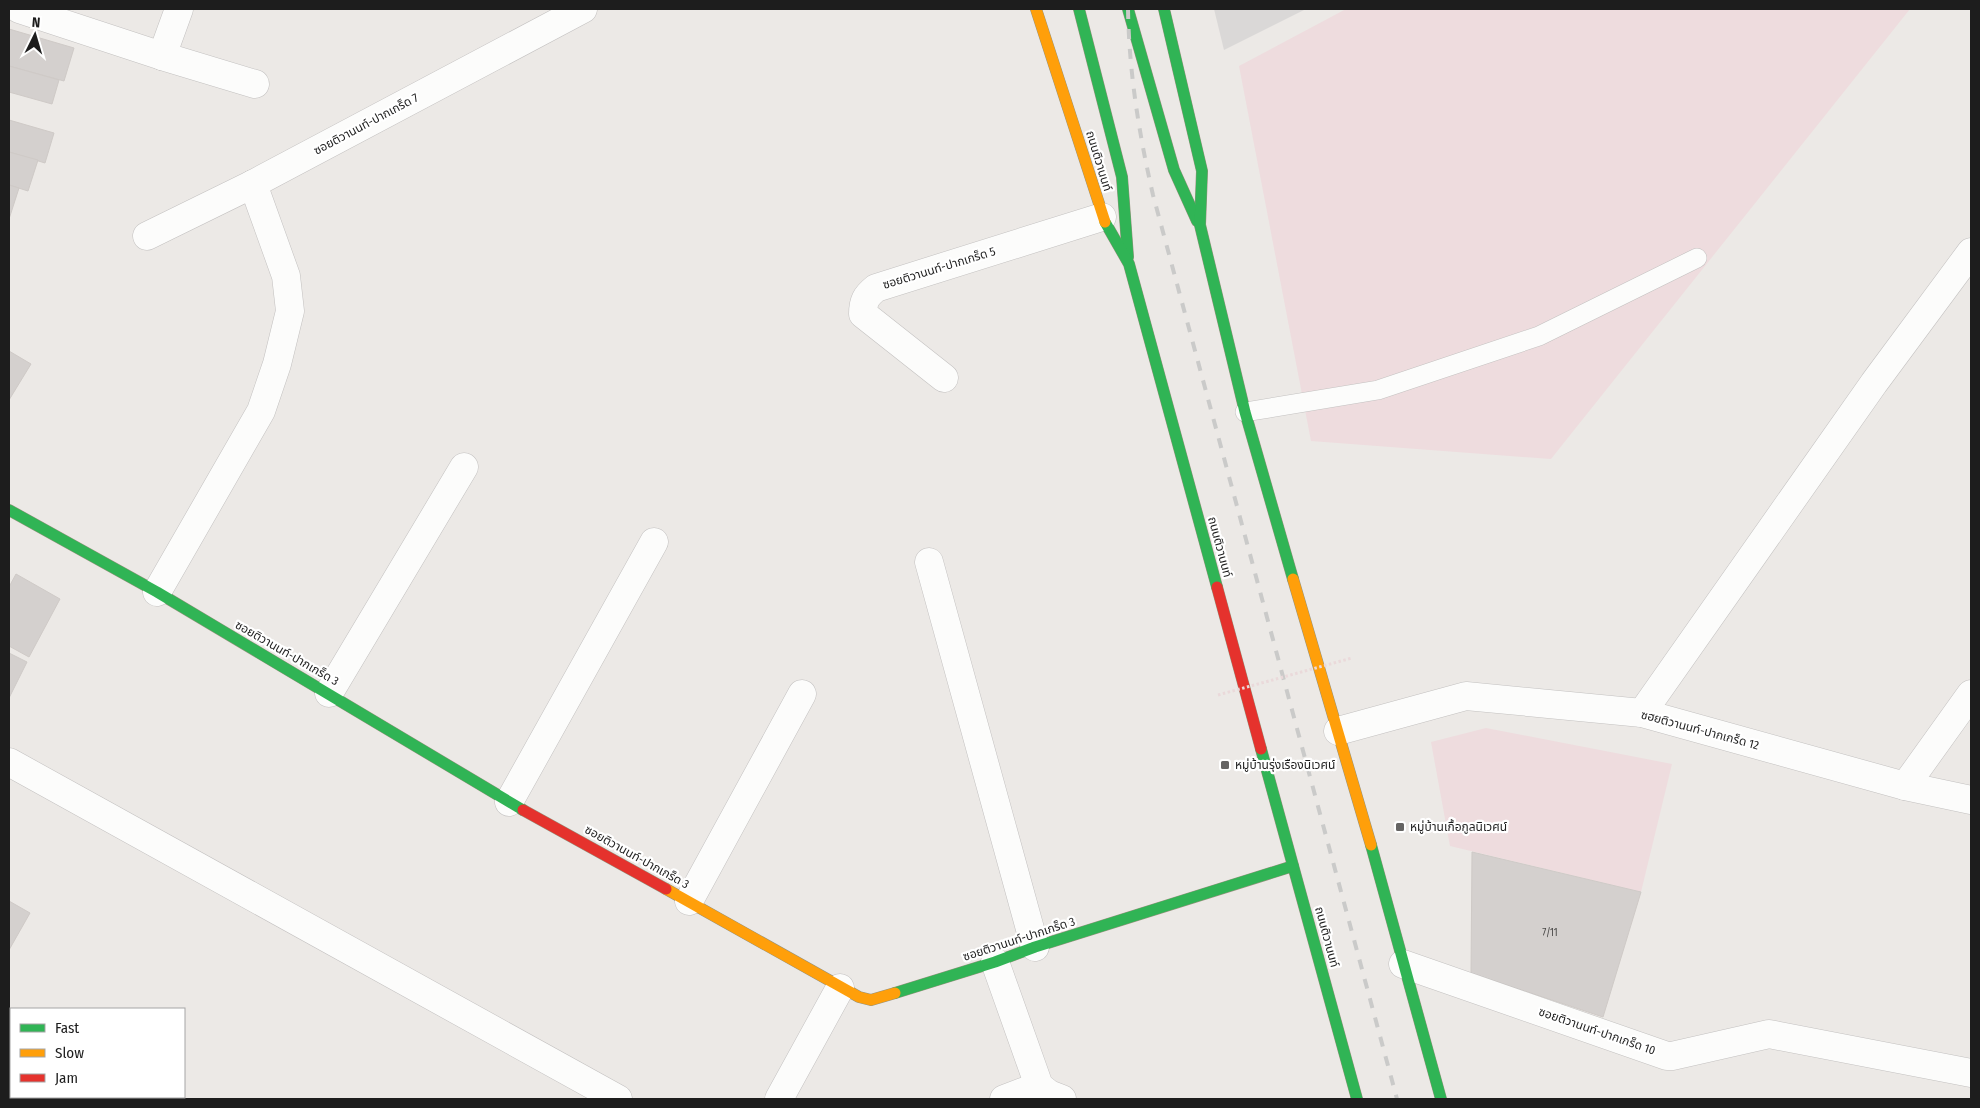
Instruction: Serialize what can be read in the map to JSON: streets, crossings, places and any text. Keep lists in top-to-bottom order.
{
  "streets": {
    "main road": ["ถนนติวานนท์", "ซอยติวานนท์-ปากเกร็ด 3"],
    "street": [
      "ซอยติวานนท์-ปากเกร็ด 7",
      "ซอยติวานนท์-ปากเกร็ด 5",
      "ซฮยติวานนท์-ปากเกร็ด 12",
      "ซอยติวานนท์-ปากเกร็ด 10"
    ]
  },
  "crossings": [
    ["ถนนติวานนท์", "ซอยติวานนท์-ปากเกร็ด 5"],
    ["ถนนติวานนท์", "ซอยติวานนท์-ปากเกร็ด 3"]
  ],
  "places": {
    "transit": ["หมู่บ้านรุ่งเรืองนิเวศน์", "หมู่บ้านเกื้อกูลนิเวศน์"]
  },
  "house_numbers": ["7/11"],
  "legend": ["Fast", "Slow", "Jam"],
  "north": "top"
}
